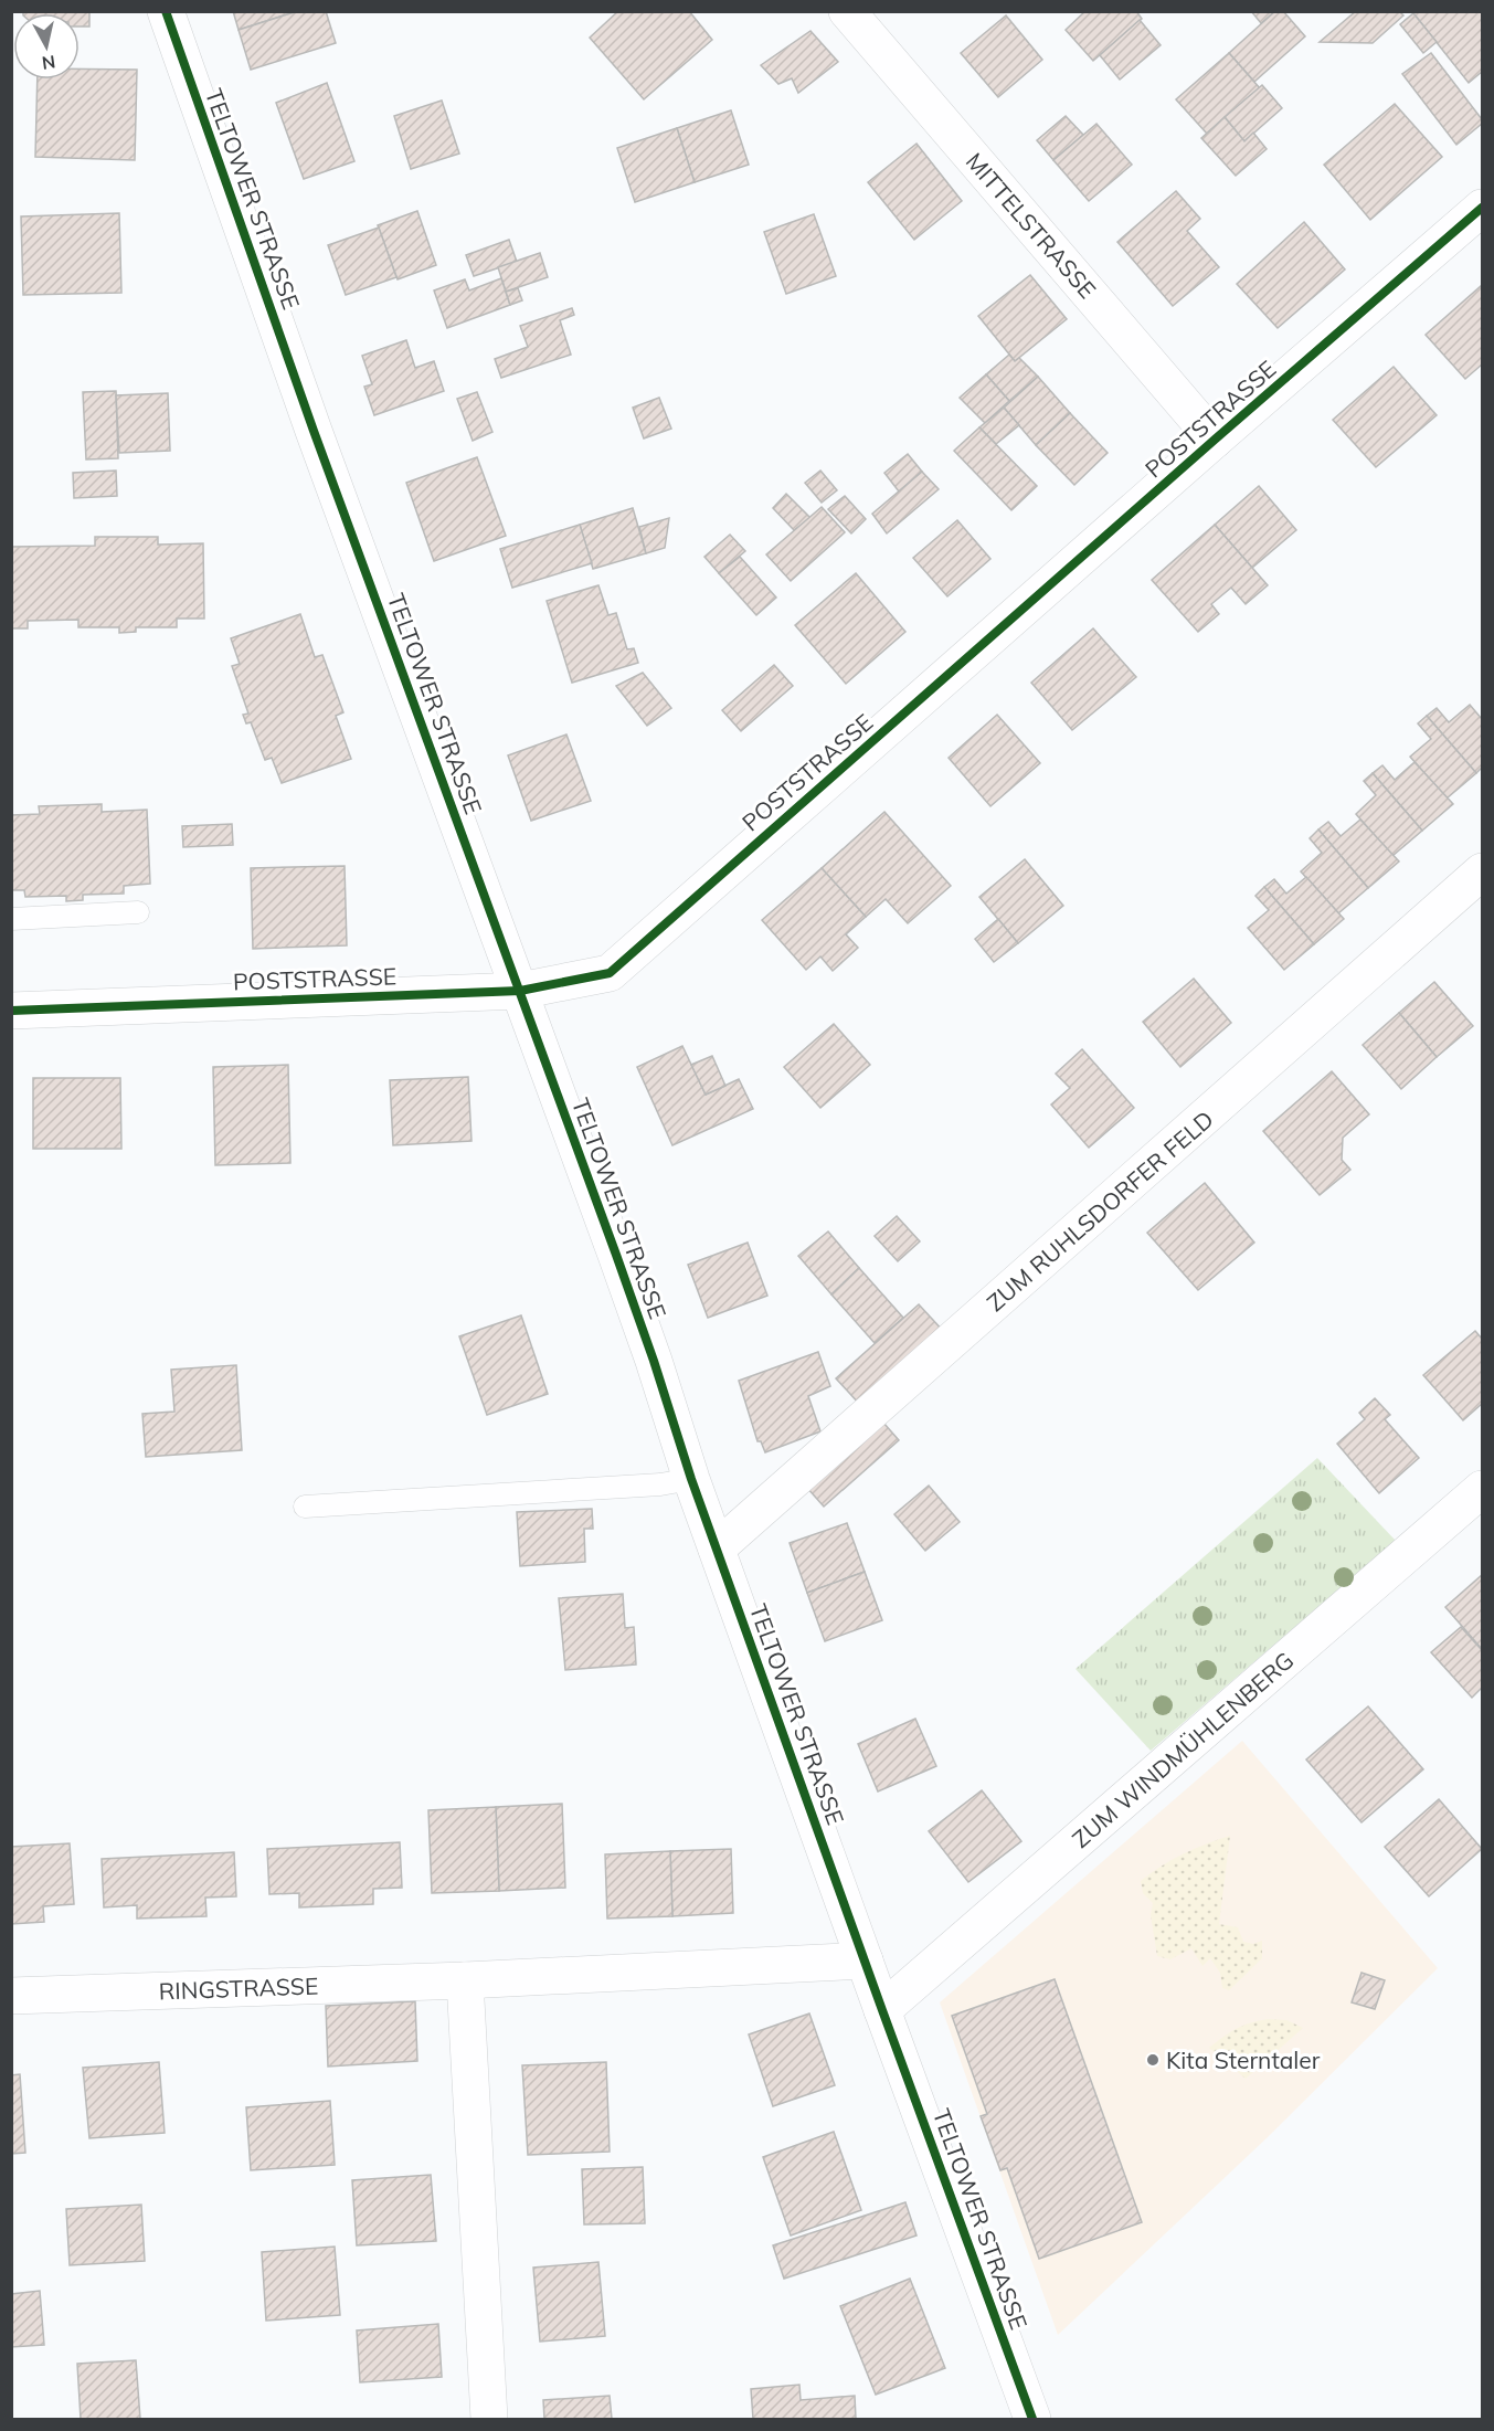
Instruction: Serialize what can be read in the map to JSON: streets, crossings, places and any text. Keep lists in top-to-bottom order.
{
  "streets": {
    "street": [
      "TELTOWER STRASSE",
      "MITTELSTRASSE",
      "POSTSTRASSE",
      "ZUM RUHLSDORFER FELD",
      "ZUM WINDMÜHLENBERG",
      "RINGSTRASSE"
    ]
  },
  "crossings": [
    ["TELTOWER STRASSE", "POSTSTRASSE"],
    ["TELTOWER STRASSE", "ZUM RUHLSDORFER FELD"],
    ["TELTOWER STRASSE", "ZUM WINDMÜHLENBERG"],
    ["TELTOWER STRASSE", "RINGSTRASSE"],
    ["MITTELSTRASSE", "POSTSTRASSE"]
  ],
  "places": ["Kita Sterntaler"],
  "north": "bottom"
}
